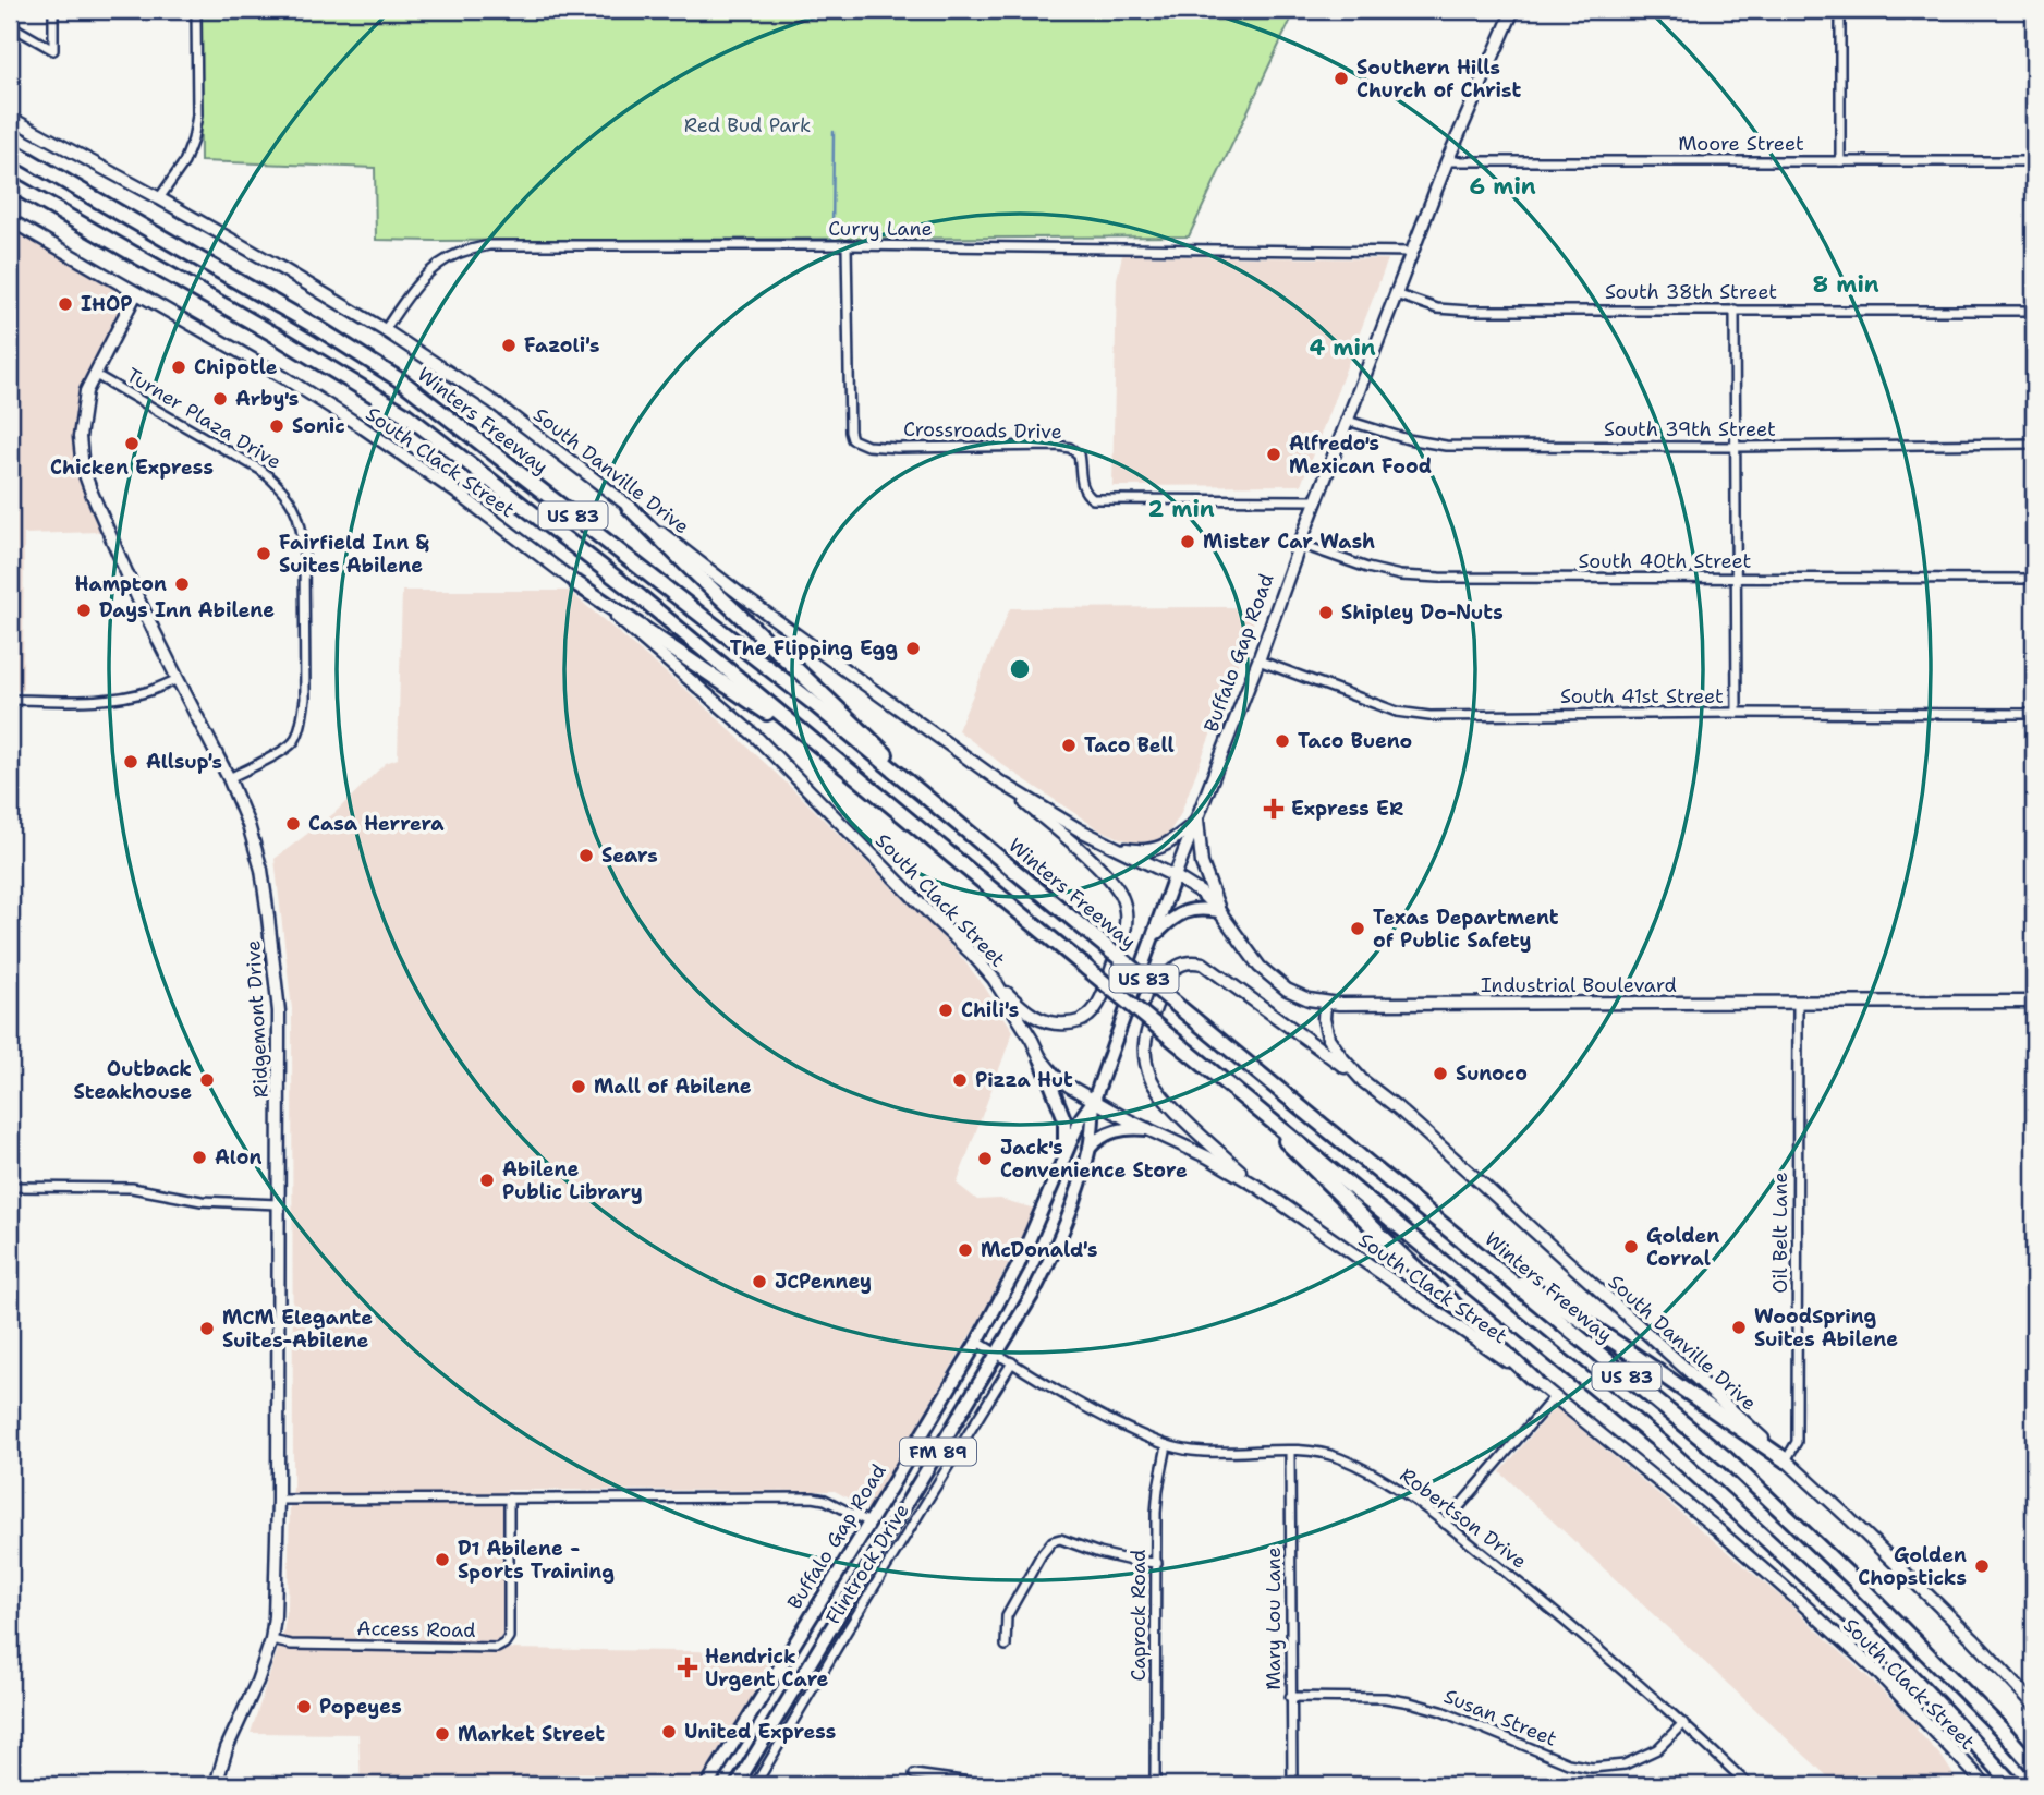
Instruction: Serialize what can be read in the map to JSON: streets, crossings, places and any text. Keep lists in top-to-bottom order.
{
  "streets": {
    "highway": ["Winters Freeway", "US 83"],
    "main road": [
      "South Clack Street",
      "South Danville Drive",
      "Buffalo Gap Road",
      "Industrial Boulevard",
      "Ridgemont Drive",
      "FM 89"
    ],
    "street": [
      "Moore Street",
      "Curry Lane",
      "South 38th Street",
      "Turner Plaza Drive",
      "South 39th Street",
      "Crossroads Drive",
      "South 40th Street",
      "South 41st Street",
      "Oil Belt Lane",
      "Robertson Drive",
      "Flintrock Drive",
      "Caprock Road",
      "Mary Lou Lane",
      "Access Road",
      "Susan Street"
    ]
  },
  "crossings": [
    ["Moore Street", "Buffalo Gap Road"],
    ["Curry Lane", "Crossroads Drive"],
    ["Curry Lane", "South Danville Drive"],
    ["Curry Lane", "Buffalo Gap Road"],
    ["South 38th Street", "Buffalo Gap Road"],
    ["Turner Plaza Drive", "Ridgemont Drive"],
    ["South 39th Street", "Buffalo Gap Road"],
    ["Crossroads Drive", "Buffalo Gap Road"],
    ["South Clack Street", "Buffalo Gap Road"],
    ["South Clack Street", "Ridgemont Drive"],
    ["South Danville Drive", "Buffalo Gap Road"],
    ["South Danville Drive", "Industrial Boulevard"],
    ["South Danville Drive", "Oil Belt Lane"],
    ["South 40th Street", "Buffalo Gap Road"],
    ["Buffalo Gap Road", "South 41st Street"],
    ["Buffalo Gap Road", "Industrial Boulevard"],
    ["Buffalo Gap Road", "Robertson Drive"],
    ["Industrial Boulevard", "Oil Belt Lane"],
    ["Ridgemont Drive", "Access Road"],
    ["Robertson Drive", "Flintrock Drive"],
    ["Robertson Drive", "Caprock Road"],
    ["Robertson Drive", "Mary Lou Lane"],
    ["Robertson Drive", "Susan Street"],
    ["Mary Lou Lane", "Susan Street"]
  ],
  "parks": ["Red Bud Park"],
  "places": {
    "other": [
      "Southern Hills Church of Christ",
      "IHOP",
      "Fazoli's",
      "Chipotle",
      "Arby's",
      "Sonic",
      "Chicken Express",
      "Alfredo's Mexican Food",
      "Mister Car Wash",
      "Fairfield Inn & Suites Abilene",
      "Hampton",
      "Days Inn Abilene",
      "Shipley Do-Nuts",
      "The Flipping Egg",
      "Taco Bueno",
      "Taco Bell",
      "Allsup's",
      "Casa Herrera",
      "Sears",
      "Texas Department of Public Safety",
      "Chili's",
      "Sunoco",
      "Outback Steakhouse",
      "Pizza Hut",
      "Mall of Abilene",
      "Alon",
      "Jack's Convenience Store",
      "Abilene Public Library",
      "Golden Corral",
      "McDonald's",
      "JCPenney",
      "WoodSpring Suites Abilene",
      "MCM Elegante Suites-Abilene",
      "D1 Abilene - Sports Training",
      "Golden Chopsticks",
      "Popeyes",
      "United Express",
      "Market Street"
    ],
    "health": ["Express ER", "Hendrick Urgent Care"]
  },
  "rings": [
    "6 min",
    "8 min",
    "4 min",
    "2 min"
  ]
}
